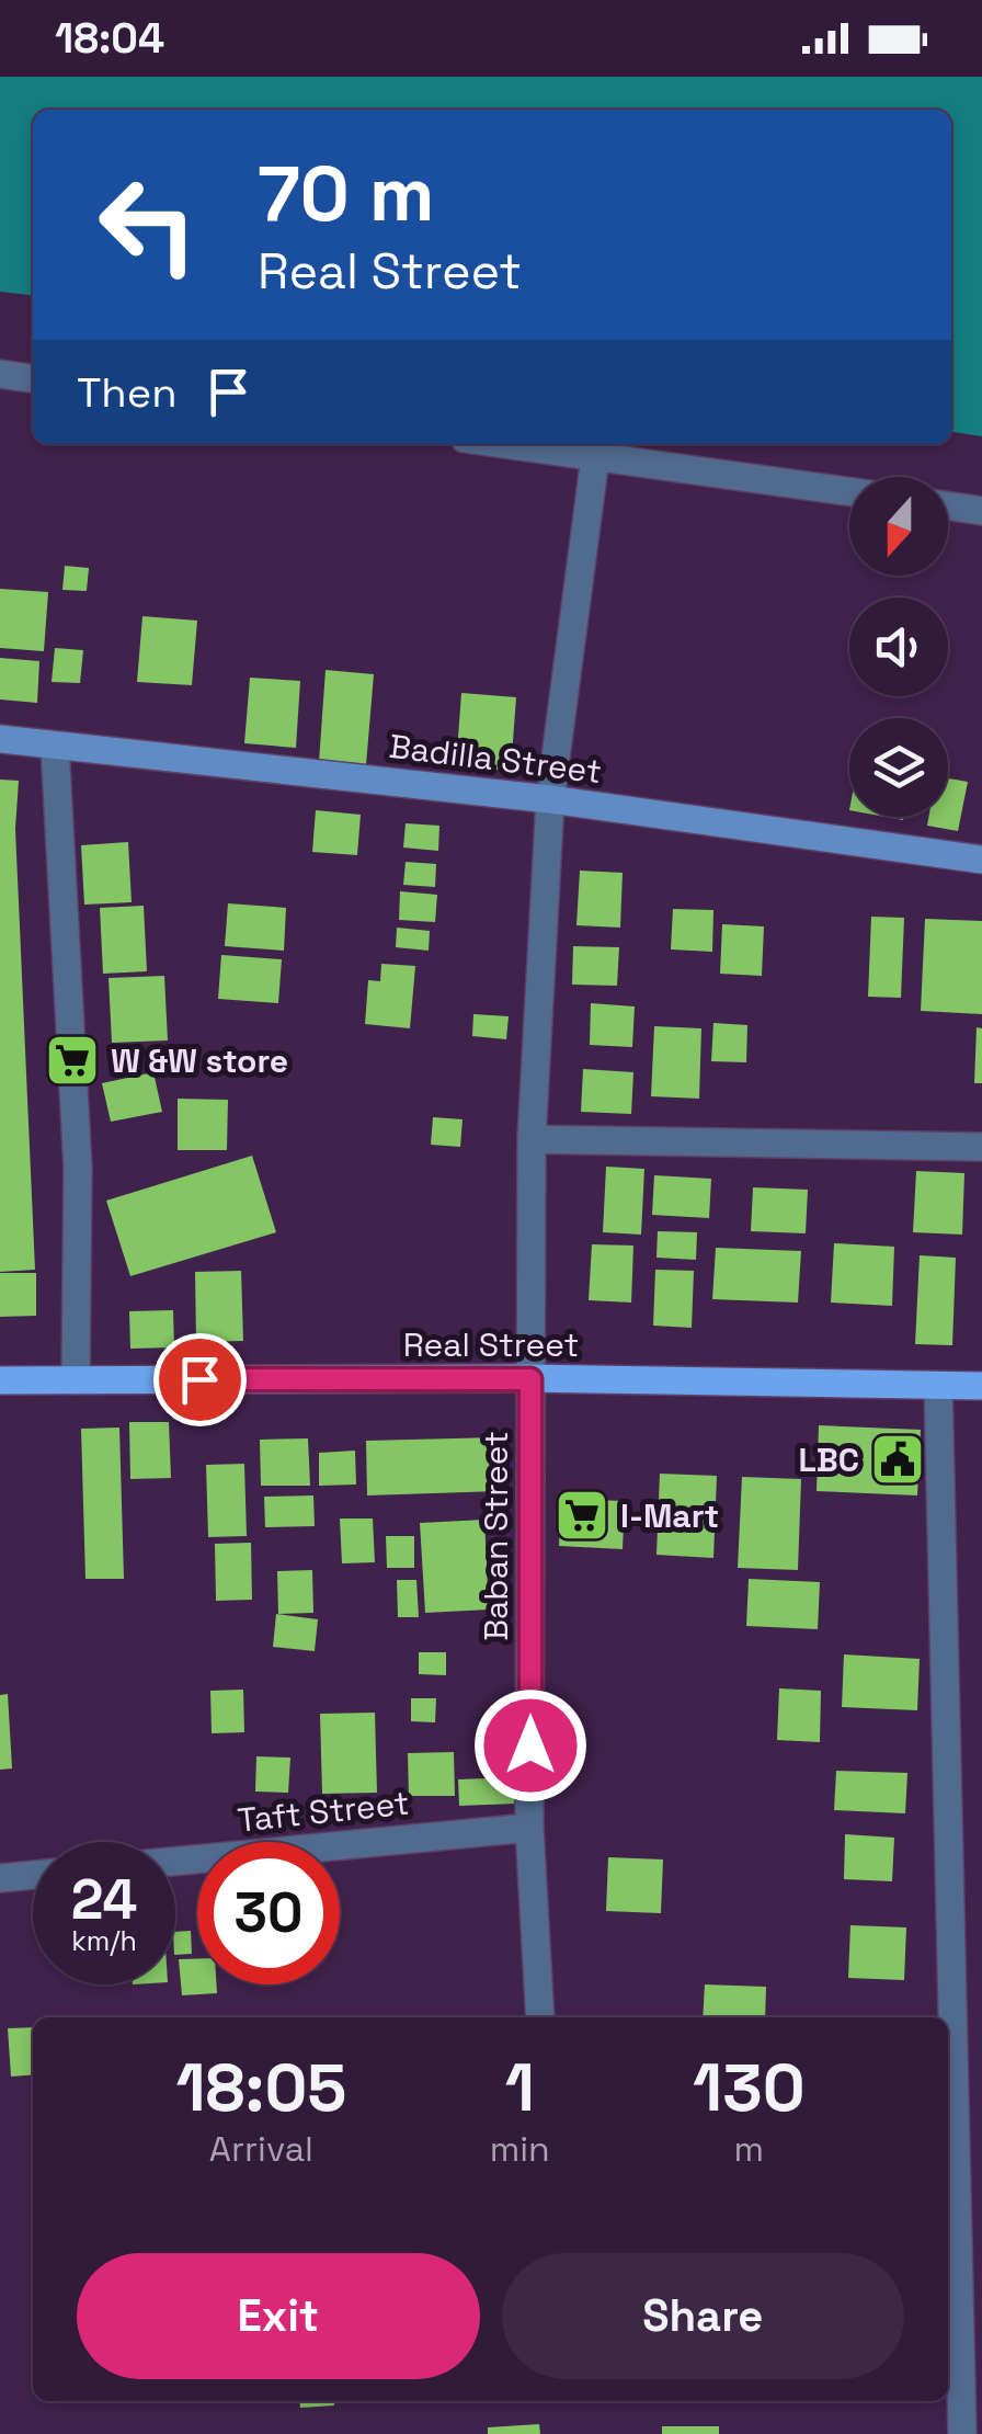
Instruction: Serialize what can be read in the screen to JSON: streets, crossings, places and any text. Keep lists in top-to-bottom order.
{
  "streets": {
    "main road": ["Real Street"],
    "street": ["Badilla Street", "Baban Street", "Taft Street"]
  },
  "crossings": [
    ["Badilla Street", "Baban Street"],
    ["Real Street", "Baban Street"],
    ["Baban Street", "Taft Street"]
  ],
  "places": {
    "supermarket": ["W &W store", "I-Mart"],
    "public building": ["LBC"]
  },
  "north": "bottom",
  "page": {
    "status": "18:04",
    "turn": ["70 m", "Real Street"],
    "then": "Then",
    "speed": "24 km/h",
    "limit": "30",
    "eta": [
      "18:05",
      "Arrival",
      "1",
      "min",
      "130",
      "m"
    ],
    "buttons": ["Exit", "Share"]
  }
}
